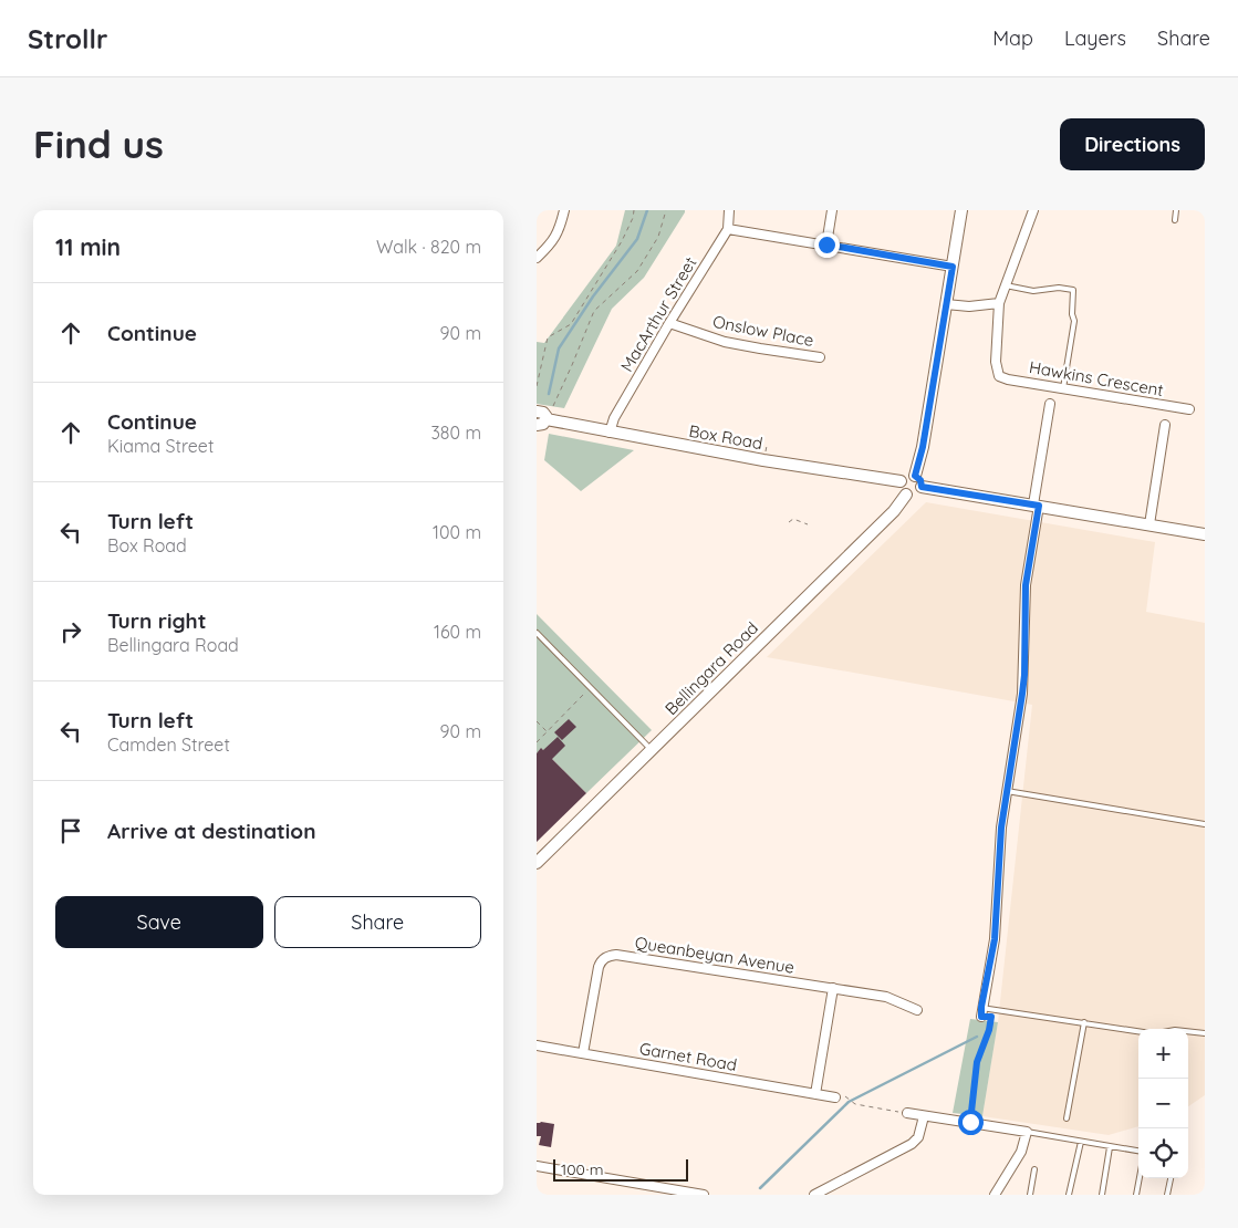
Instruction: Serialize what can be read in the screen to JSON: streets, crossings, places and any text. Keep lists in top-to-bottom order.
{
  "streets": {
    "street": [
      "MacArthur Street",
      "Onslow Place",
      "Hawkins Crescent",
      "Box Road",
      "Bellingara Road",
      "Queanbeyan Avenue",
      "Garnet Road"
    ]
  },
  "crossings": [
    ["MacArthur Street", "Onslow Place"],
    ["MacArthur Street", "Box Road"],
    ["Box Road", "Bellingara Road"],
    ["Queanbeyan Avenue", "Garnet Road"]
  ],
  "scale_bar": "100 m",
  "page": {
    "header": "Strollr",
    "nav": ["Map", "Layers", "Share"],
    "buttons": [
      "Directions",
      ["Save", "Share"]
    ],
    "title": "Find us",
    "heading": ["11 min", "Walk · 820 m"],
    "list": [
      ["Continue", "90 m"],
      ["Continue", "Kiama Street", "380 m"],
      ["Turn left", "Box Road", "100 m"],
      ["Turn right", "Bellingara Road", "160 m"],
      ["Turn left", "Camden Street", "90 m"],
      "Arrive at destination"
    ],
    "map_buttons": ["+", "−"],
    "scale": "100 m"
  }
}
